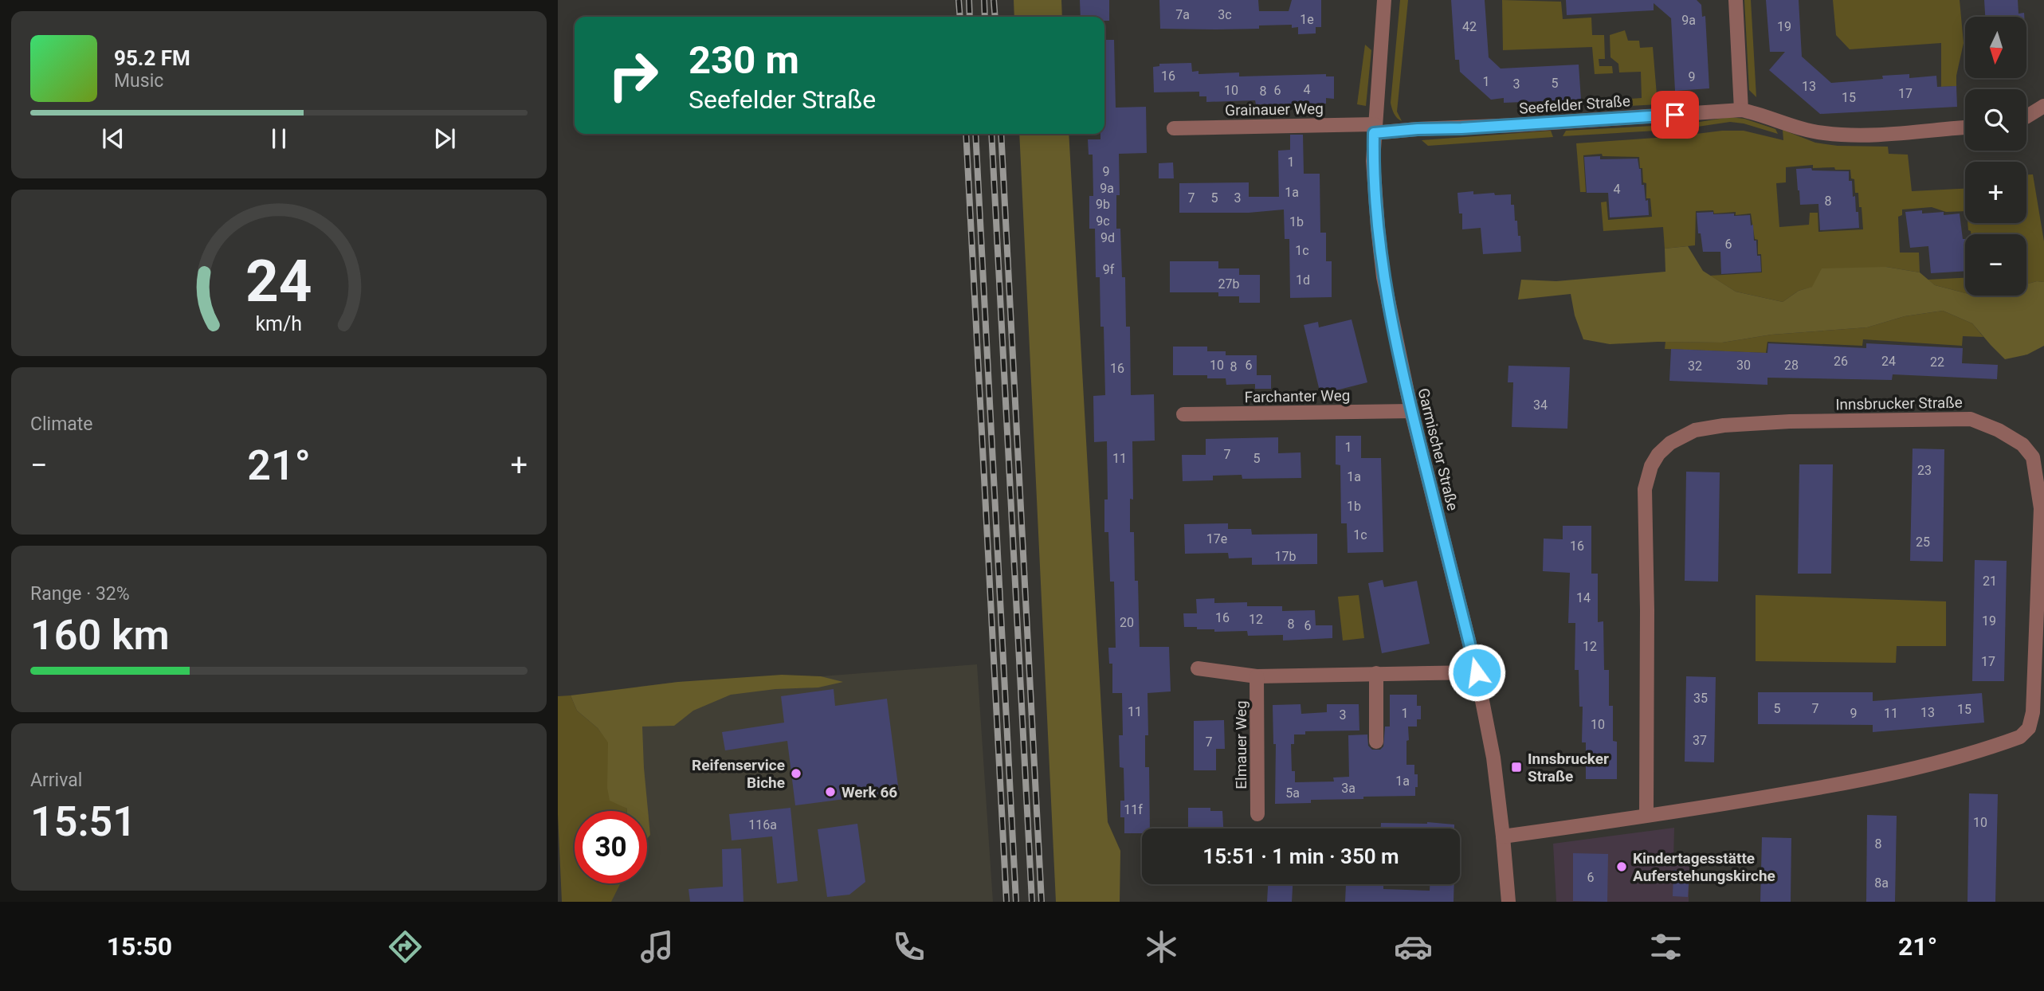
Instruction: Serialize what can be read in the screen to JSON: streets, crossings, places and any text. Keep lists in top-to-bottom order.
{
  "streets": {
    "street": [
      "Seefelder Straße",
      "Grainauer Weg",
      "Farchanter Weg",
      "Innsbrucker Straße",
      "Garmischer Straße",
      "Elmauer Weg"
    ]
  },
  "crossings": [
    ["Seefelder Straße", "Grainauer Weg"],
    ["Seefelder Straße", "Garmischer Straße"],
    ["Grainauer Weg", "Garmischer Straße"],
    ["Farchanter Weg", "Garmischer Straße"],
    ["Innsbrucker Straße", "Garmischer Straße"]
  ],
  "places": {
    "transit": ["Innsbrucker Straße"],
    "other": ["Reifenservice Biche", "Werk 66", "Kindertagesstätte Auferstehungskirche"]
  },
  "house_numbers": [
    "7a",
    "3c",
    "1e",
    "9a",
    "42",
    "19",
    "16",
    "9",
    "1",
    "5",
    "3",
    "13",
    "4",
    "10",
    "6",
    "8",
    "17",
    "15",
    "1",
    "9",
    "9a",
    "4",
    "1a",
    "7",
    "5",
    "3",
    "8",
    "9b",
    "9c",
    "1b",
    "9d",
    "6",
    "1c",
    "9f",
    "1d",
    "27b",
    "26",
    "24",
    "22",
    "10",
    "6",
    "30",
    "28",
    "32",
    "8",
    "16",
    "34",
    "1",
    "7",
    "11",
    "5",
    "23",
    "1a",
    "1b",
    "1c",
    "17e",
    "25",
    "16",
    "17b",
    "21",
    "14",
    "16",
    "12",
    "19",
    "20",
    "8",
    "6",
    "12",
    "17",
    "35",
    "5",
    "7",
    "15",
    "11",
    "13",
    "1",
    "9",
    "11",
    "3",
    "10",
    "37",
    "7",
    "1a",
    "3a",
    "5a",
    "11f",
    "10",
    "116a",
    "8",
    "6",
    "8a"
  ],
  "north": "bottom",
  "page": {
    "map_buttons": ["+", "−"],
    "turn": ["230 m", "Seefelder Straße"],
    "song": ["95.2 FM", "Music"],
    "tile": [
      "Climate",
      ["Range · 32%", "160 km"],
      ["Arrival", "15:51"]
    ],
    "heat": ["−", "21°", "+"],
    "limit": "30",
    "trip": "15:51 · 1 min · 350 m",
    "tabs": ["15:50", "21°"],
    "gauge": ["24", "km/h"]
  }
}
